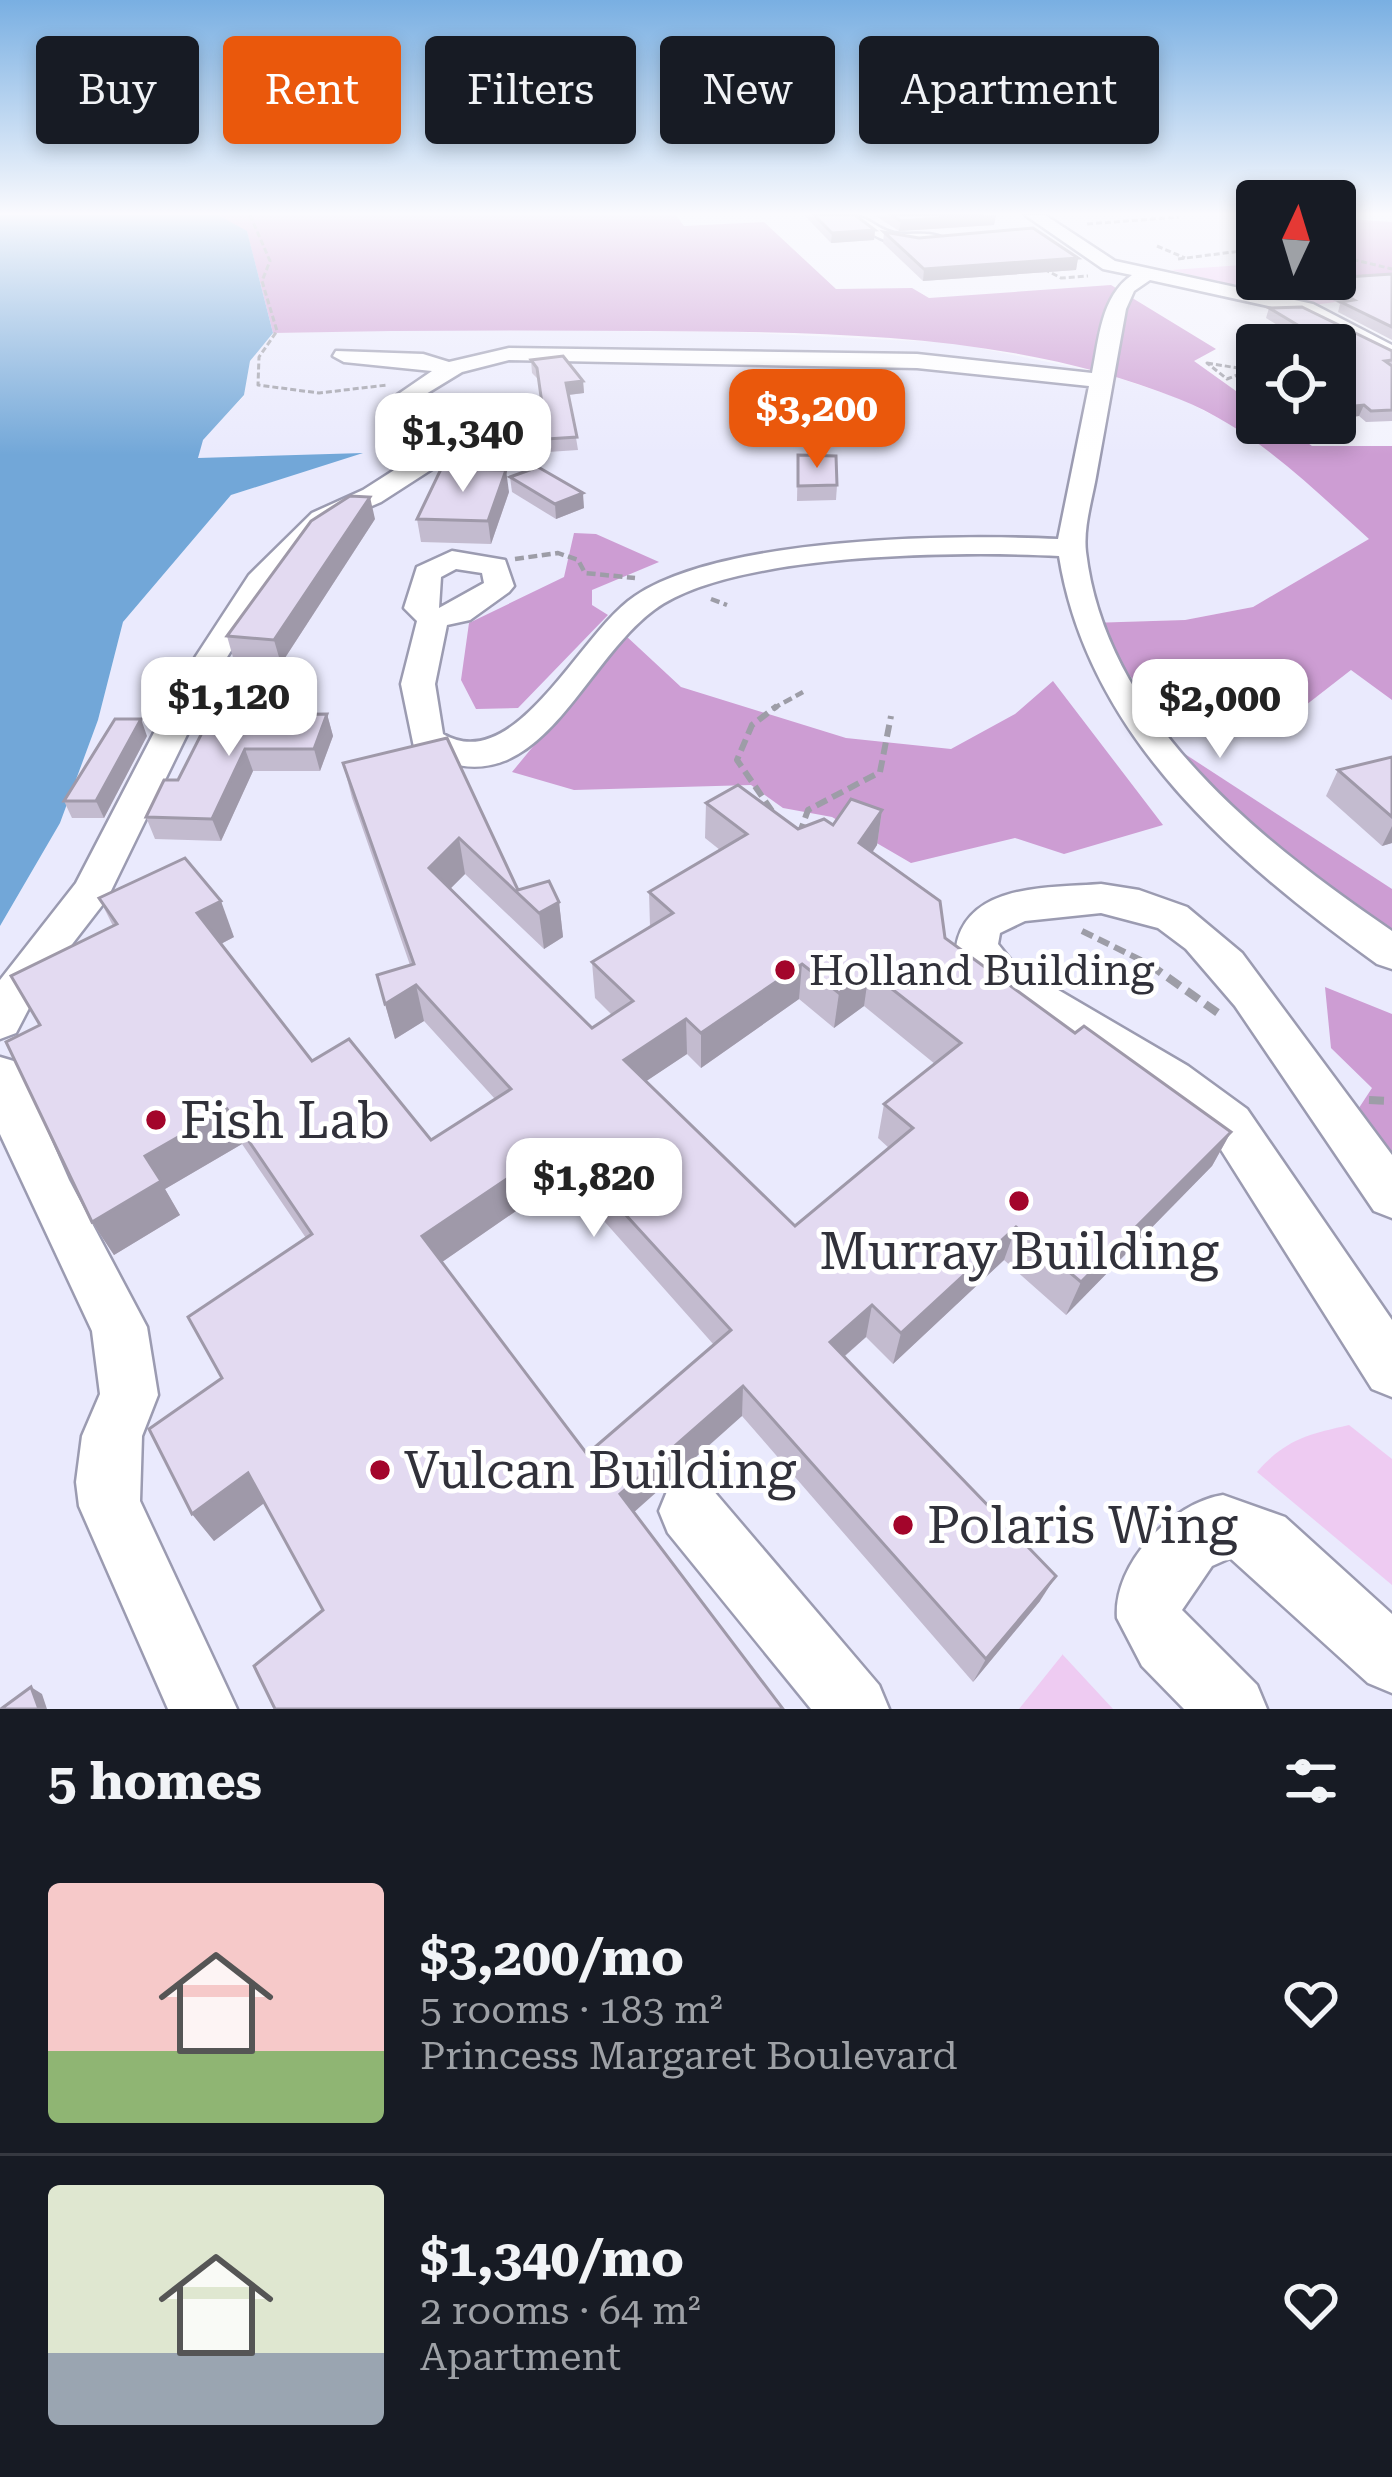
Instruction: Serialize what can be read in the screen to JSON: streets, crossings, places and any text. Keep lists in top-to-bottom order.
{
  "places": [
    "Holland Building",
    "Fish Lab",
    "Murray Building",
    "Vulcan Building",
    "Polaris Wing"
  ],
  "north": "top",
  "page": {
    "chip": [
      "Buy",
      "Rent",
      "Filters",
      "New",
      "Apartment"
    ],
    "price": [
      "$3,200",
      "$1,340",
      "$1,120",
      "$2,000",
      "$1,820"
    ],
    "heading": "5 homes",
    "list": [
      {
        "name": "$3,200/mo",
        "note": "5 rooms · 183 m² · Princess Margaret Boulevard"
      },
      {
        "name": "$1,340/mo",
        "note": "2 rooms · 64 m² · Apartment"
      }
    ]
  }
}
